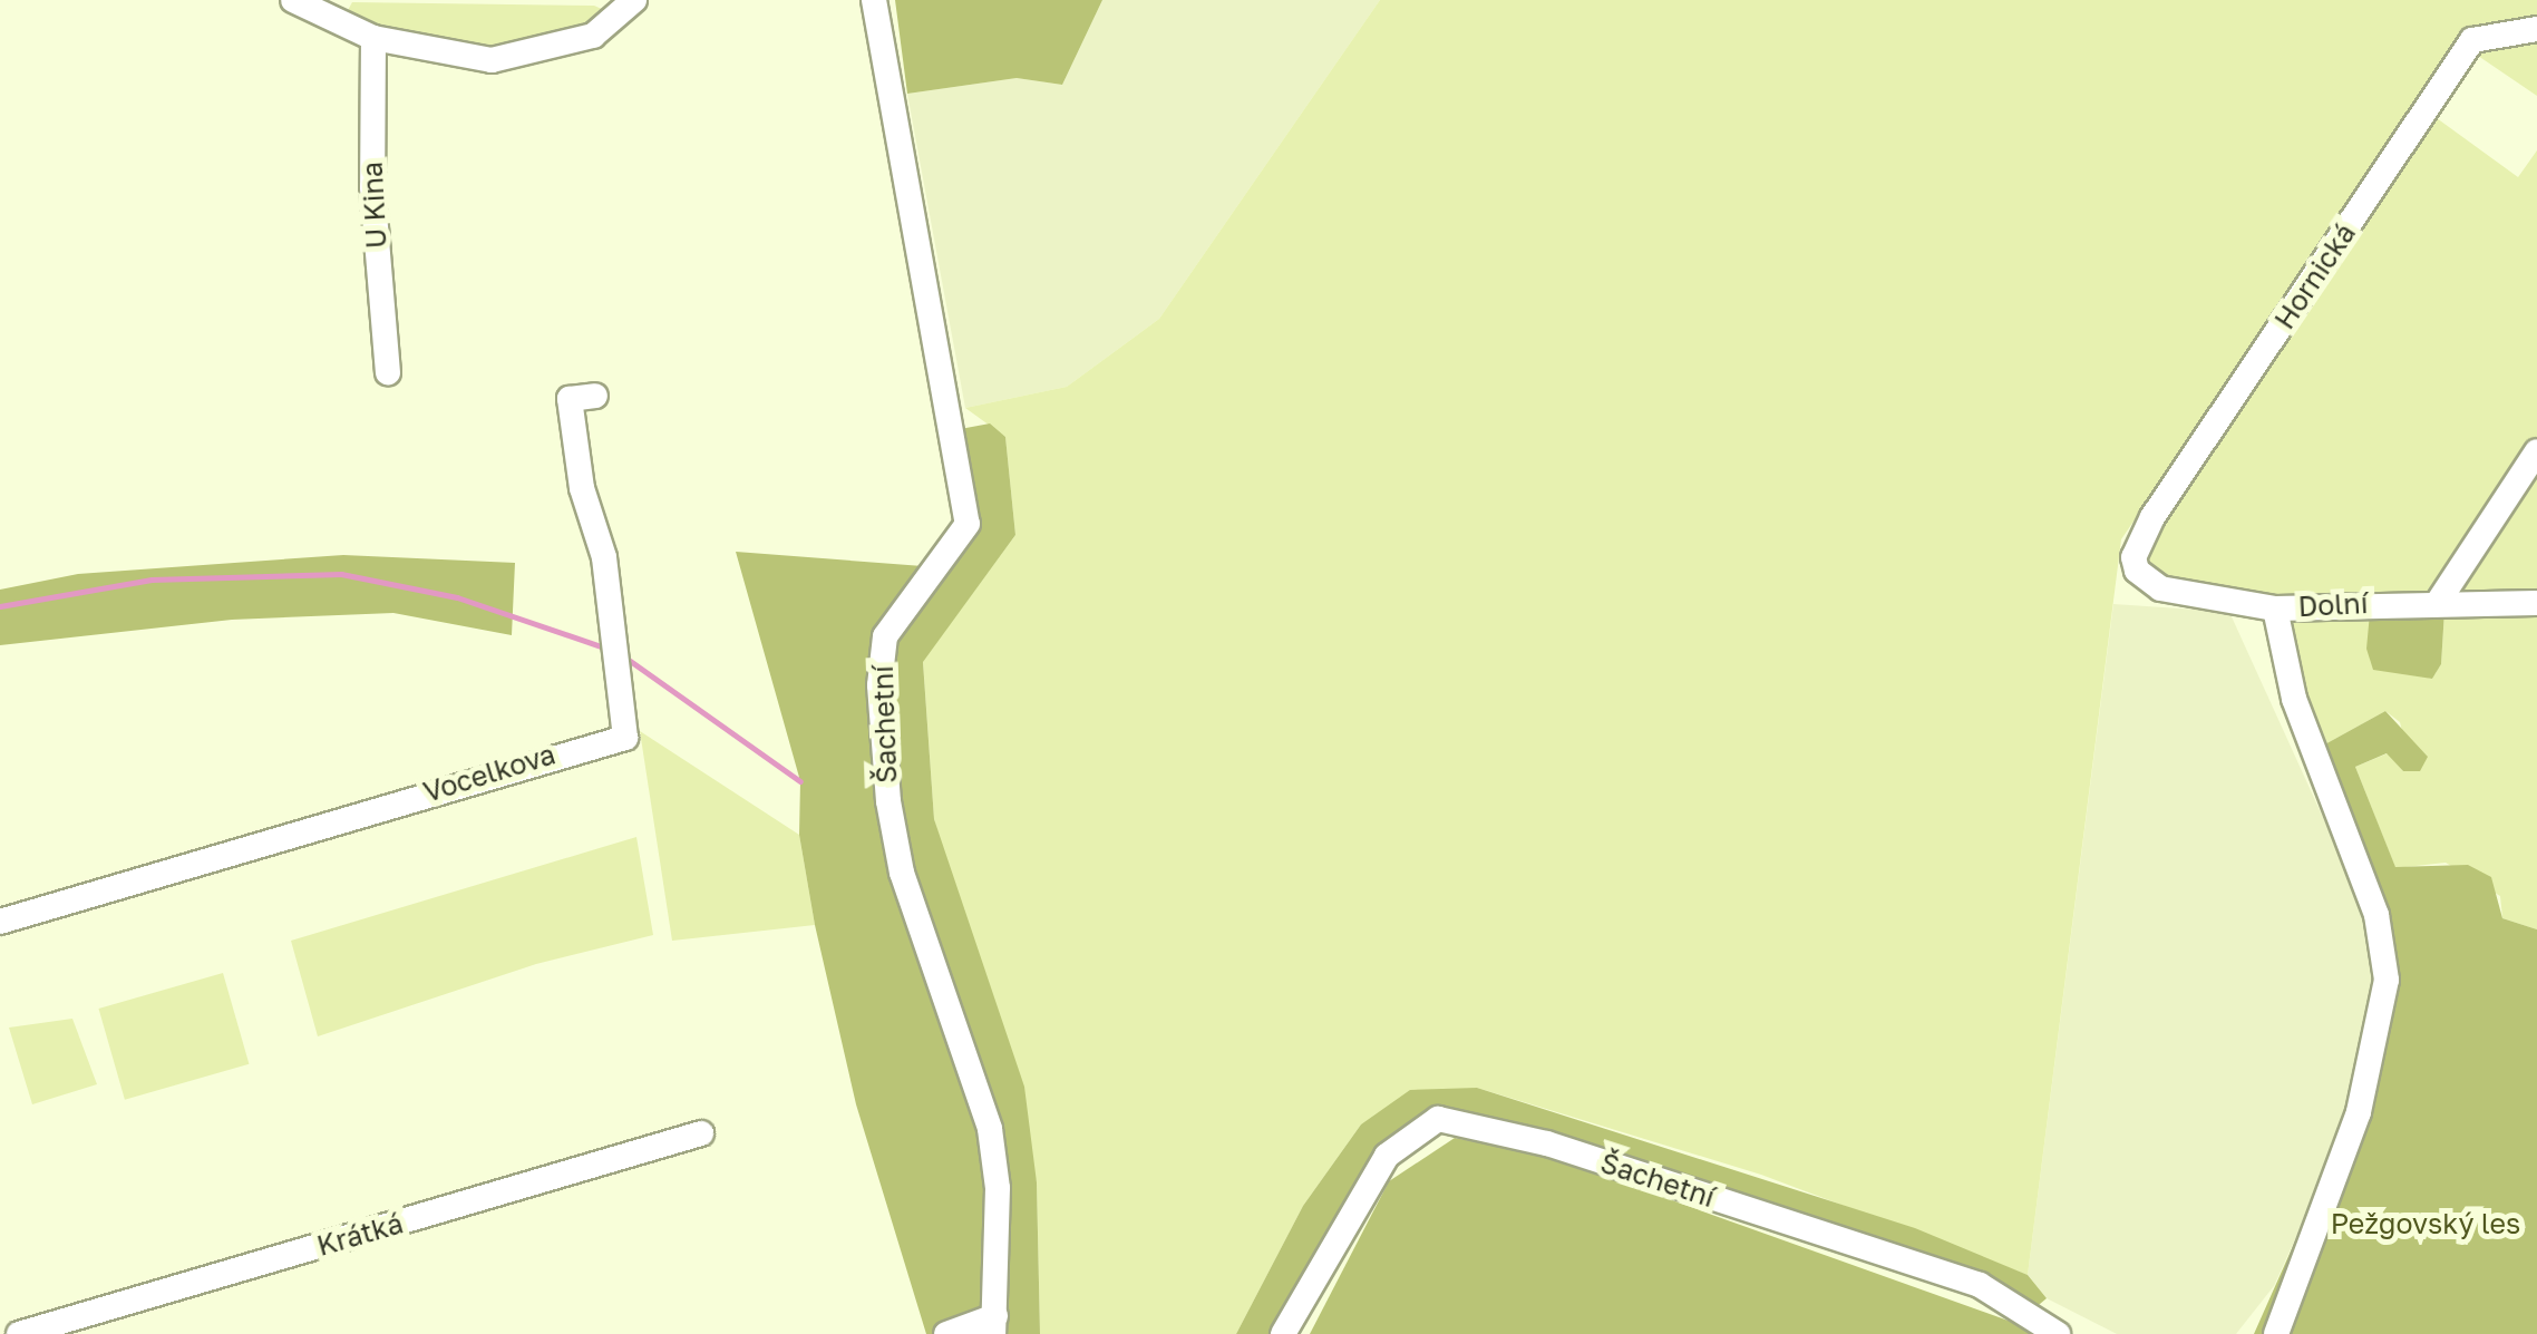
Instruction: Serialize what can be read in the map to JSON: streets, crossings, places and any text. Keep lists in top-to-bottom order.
{
  "streets": {
    "street": [
      "U Kina",
      "Hornická",
      "Dolní",
      "Šachetní",
      "Vocelkova",
      "Krátká"
    ]
  },
  "crossings": [
    ["Hornická", "Dolní"]
  ],
  "parks": ["Pežgovský les"]
}
